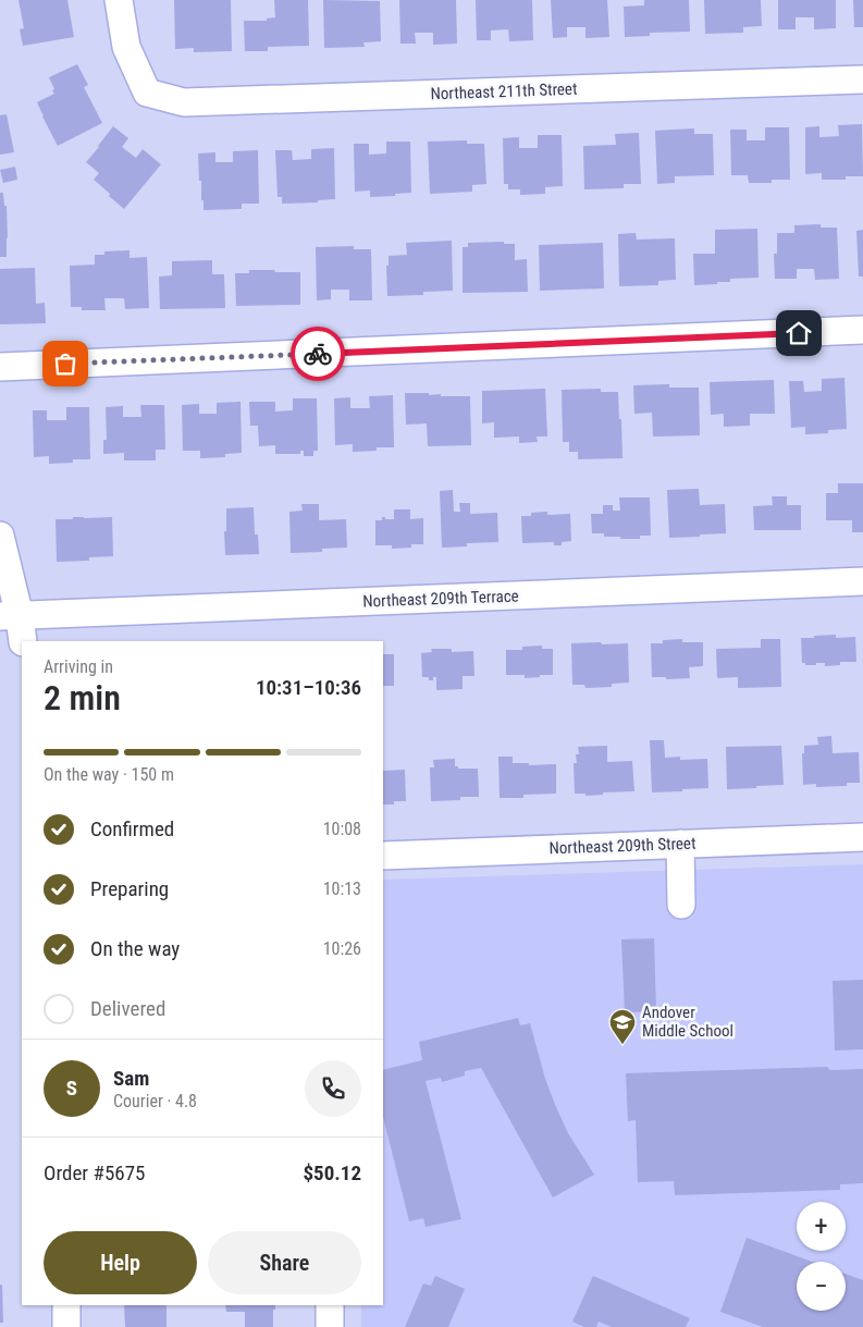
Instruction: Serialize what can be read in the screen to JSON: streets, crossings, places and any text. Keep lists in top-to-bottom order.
{
  "streets": {
    "street": ["Northeast 211th Street", "Northeast 209th Terrace", "Northeast 209th Street"]
  },
  "places": {
    "school or university": ["Andover Middle School"]
  },
  "page": {
    "heading": ["2 min", "Arriving in", "10:31–10:36"],
    "panel": [
      "Sam",
      "Courier · 4.8",
      "Order #5675",
      "$50.12"
    ],
    "bar": "On the way · 150 m",
    "list": [
      ["Confirmed", "10:08"],
      ["Preparing", "10:13"],
      ["On the way", "10:26"],
      "Delivered"
    ],
    "round": "S",
    "map_buttons": ["+", "−"],
    "buttons": ["Help", "Share"]
  }
}
